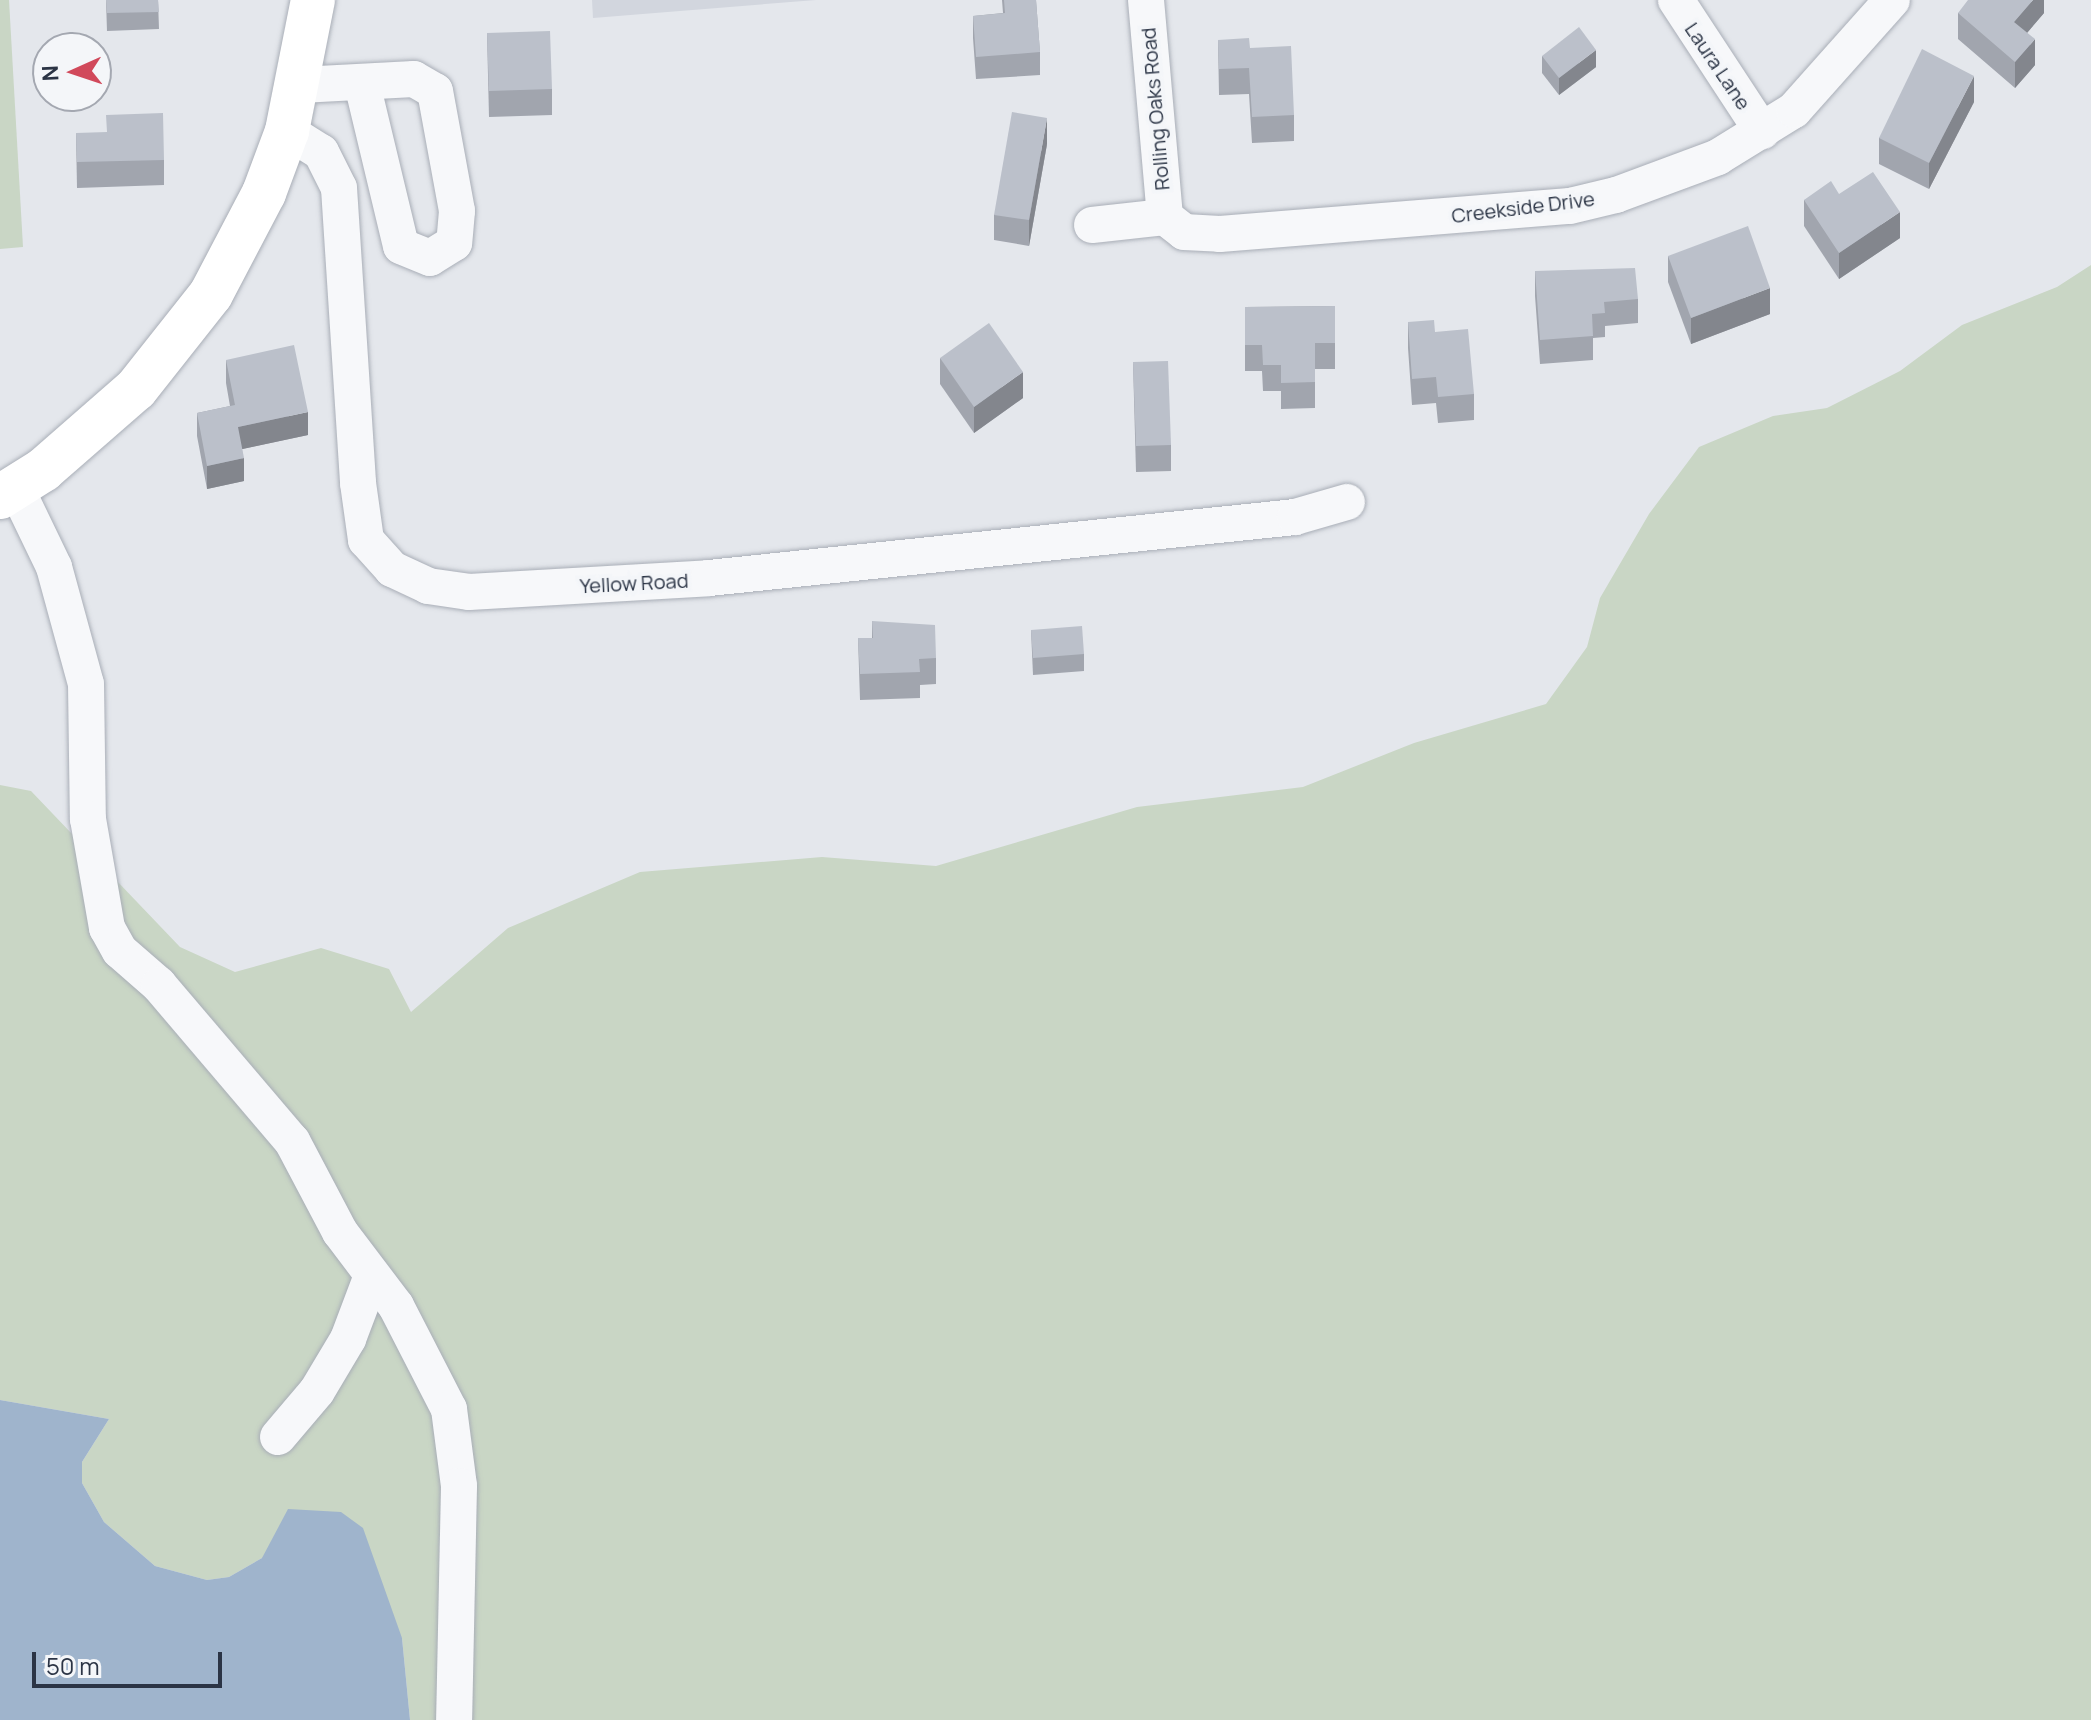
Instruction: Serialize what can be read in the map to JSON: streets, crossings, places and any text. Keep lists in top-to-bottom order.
{
  "streets": {
    "street": [
      "Laura Lane",
      "Rolling Oaks Road",
      "Creekside Drive",
      "Yellow Road"
    ]
  },
  "crossings": [
    ["Laura Lane", "Creekside Drive"],
    ["Rolling Oaks Road", "Creekside Drive"]
  ],
  "scale_bar": "50 m",
  "north": "left"
}
